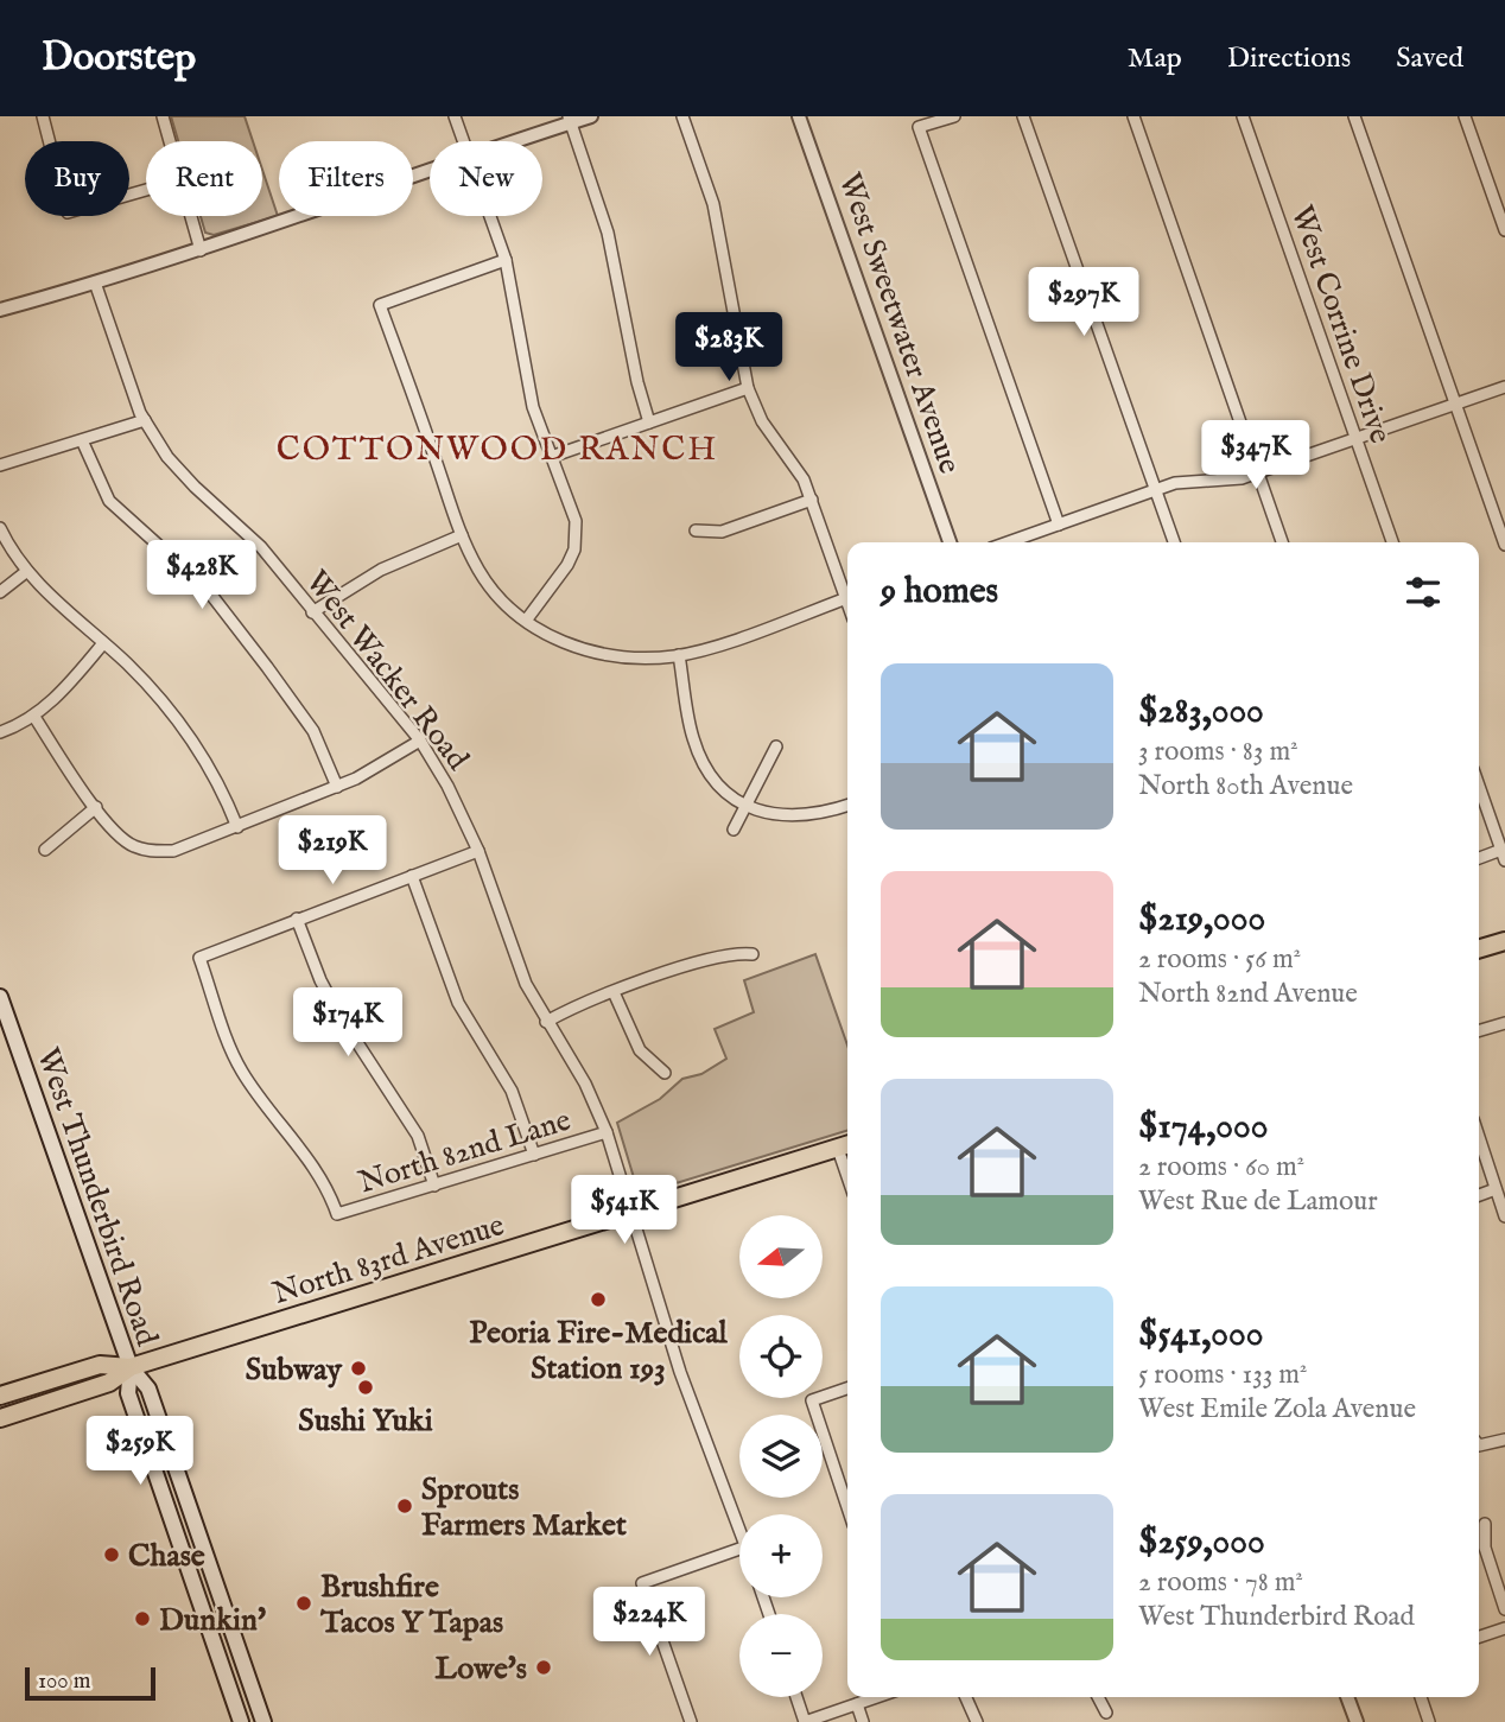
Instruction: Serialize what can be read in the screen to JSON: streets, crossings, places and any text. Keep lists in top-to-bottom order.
{
  "streets": {
    "main road": ["West Thunderbird Road", "North 83rd Avenue"],
    "street": [
      "West Sweetwater Avenue",
      "West Corrine Drive",
      "West Wacker Road",
      "North 82nd Lane"
    ]
  },
  "crossings": [
    ["West Wacker Road", "North 82nd Lane"],
    ["West Wacker Road", "North 83rd Avenue"],
    ["West Thunderbird Road", "North 83rd Avenue"]
  ],
  "districts": ["COTTONWOOD RANCH"],
  "places": [
    "Peoria Fire-Medical Station 193",
    "Subway",
    "Sushi Yuki",
    "Sprouts Farmers Market",
    "Chase",
    "Brushfire Tacos Y Tapas",
    "Dunkin'",
    "Lowe's"
  ],
  "scale_bar": "100 m",
  "north": "left",
  "page": {
    "header": "Doorstep",
    "nav": ["Map", "Directions", "Saved"],
    "chip": [
      "Buy",
      "Rent",
      "Filters",
      "New"
    ],
    "price": [
      "$297K",
      "$283K",
      "$347K",
      "$428K",
      "$219K",
      "$174K",
      "$541K",
      "$259K",
      "$224K"
    ],
    "heading": "9 homes",
    "list": [
      {
        "name": "$283,000",
        "note": "3 rooms · 83 m² · North 80th Avenue"
      },
      {
        "name": "$219,000",
        "note": "2 rooms · 56 m² · North 82nd Avenue"
      },
      {
        "name": "$174,000",
        "note": "2 rooms · 60 m² · West Rue de Lamour"
      },
      {
        "name": "$541,000",
        "note": "5 rooms · 133 m² · West Emile Zola Avenue"
      },
      {
        "name": "$259,000",
        "note": "2 rooms · 78 m² · West Thunderbird Road"
      }
    ],
    "map_buttons": ["+", "−"],
    "scale": "100 m"
  }
}
